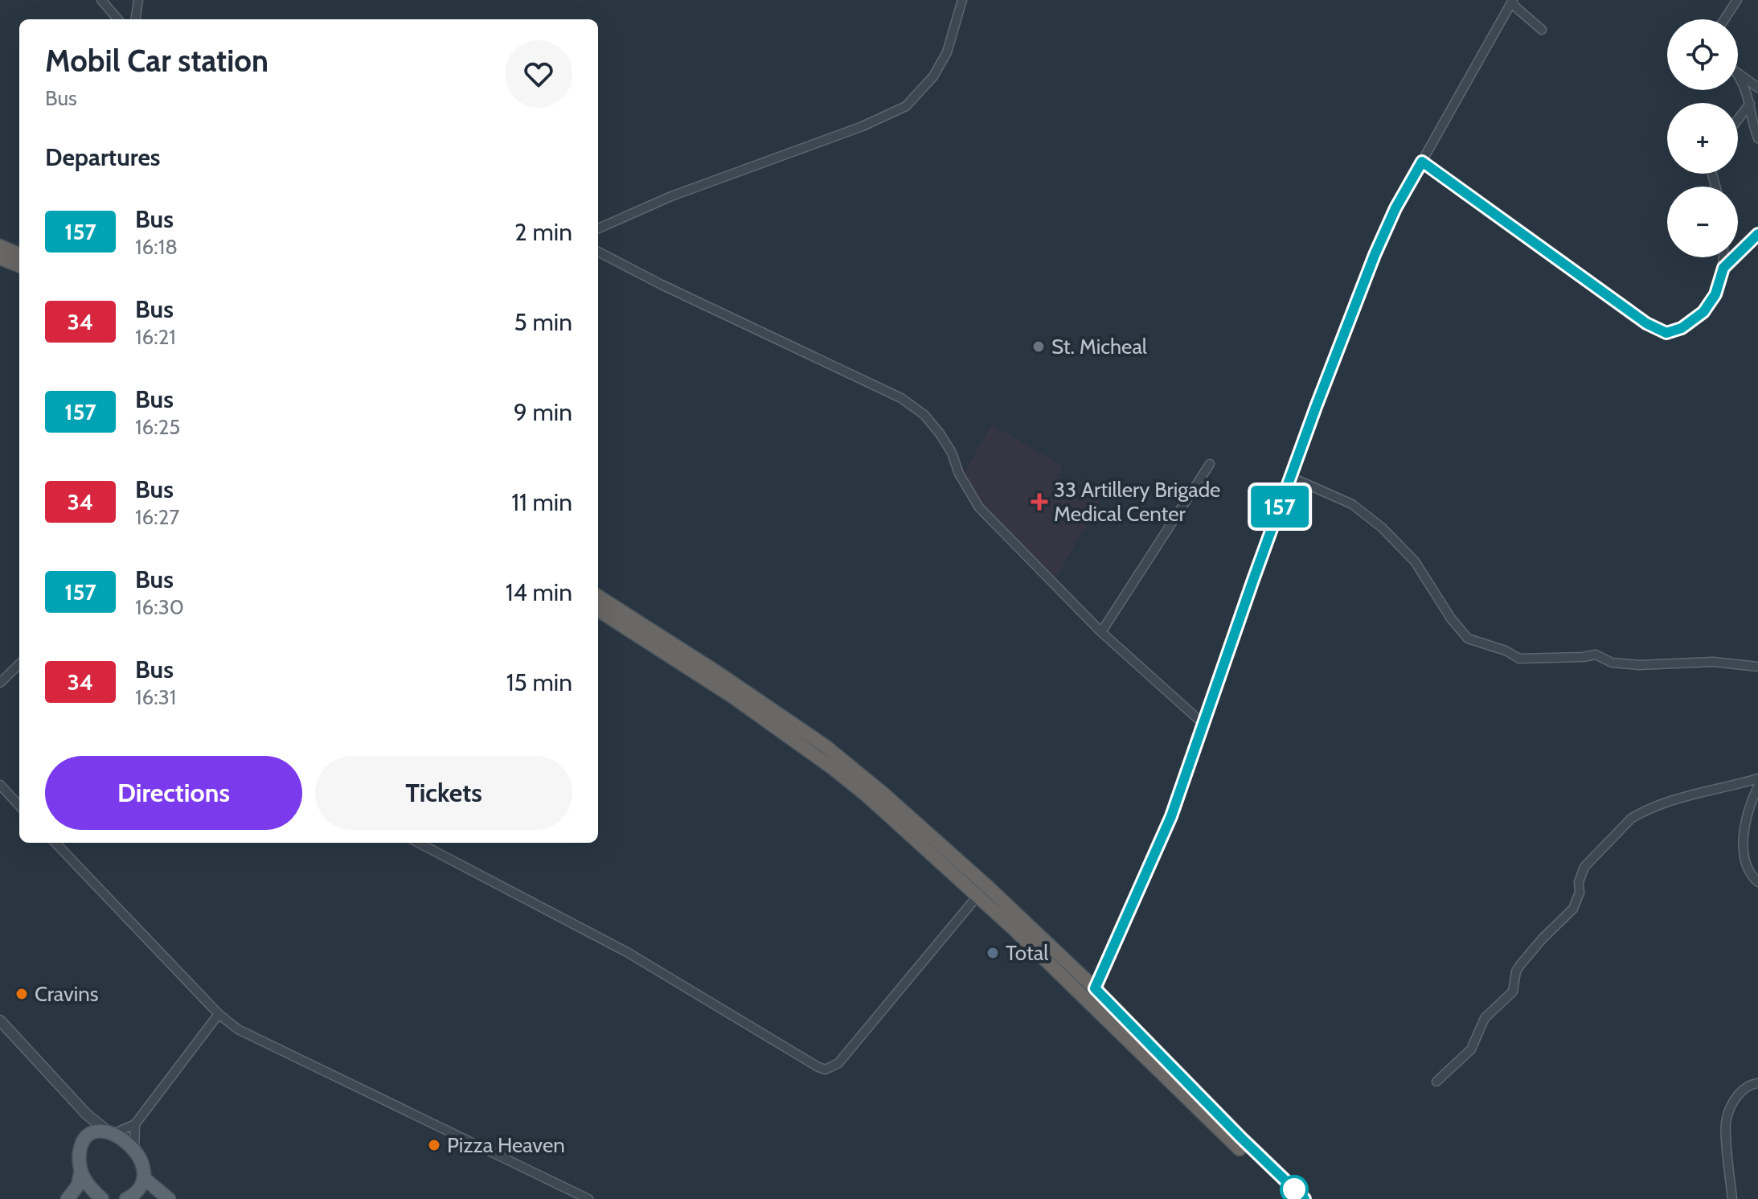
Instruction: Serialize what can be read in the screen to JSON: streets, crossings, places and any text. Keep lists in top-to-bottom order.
{
  "places": {
    "other": [
      "St. Micheal",
      "Total",
      "Cravins",
      "Pizza Heaven"
    ],
    "health": ["33 Artillery Brigade Medical Center"]
  },
  "lines": ["bus line 157"],
  "page": {
    "on_map": "157",
    "map_buttons": ["+", "−"],
    "heading": [
      ["Mobil Car station", "Bus"],
      "Departures"
    ],
    "list": [
      {
        "mark": "157",
        "name": "Bus",
        "note": "16:18",
        "value": "2 min"
      },
      {
        "mark": "34",
        "name": "Bus",
        "note": "16:21",
        "value": "5 min"
      },
      {
        "mark": "157",
        "name": "Bus",
        "note": "16:25",
        "value": "9 min"
      },
      {
        "mark": "34",
        "name": "Bus",
        "note": "16:27",
        "value": "11 min"
      },
      {
        "mark": "157",
        "name": "Bus",
        "note": "16:30",
        "value": "14 min"
      },
      {
        "mark": "34",
        "name": "Bus",
        "note": "16:31",
        "value": "15 min"
      }
    ],
    "buttons": ["Directions", "Tickets"]
  }
}
